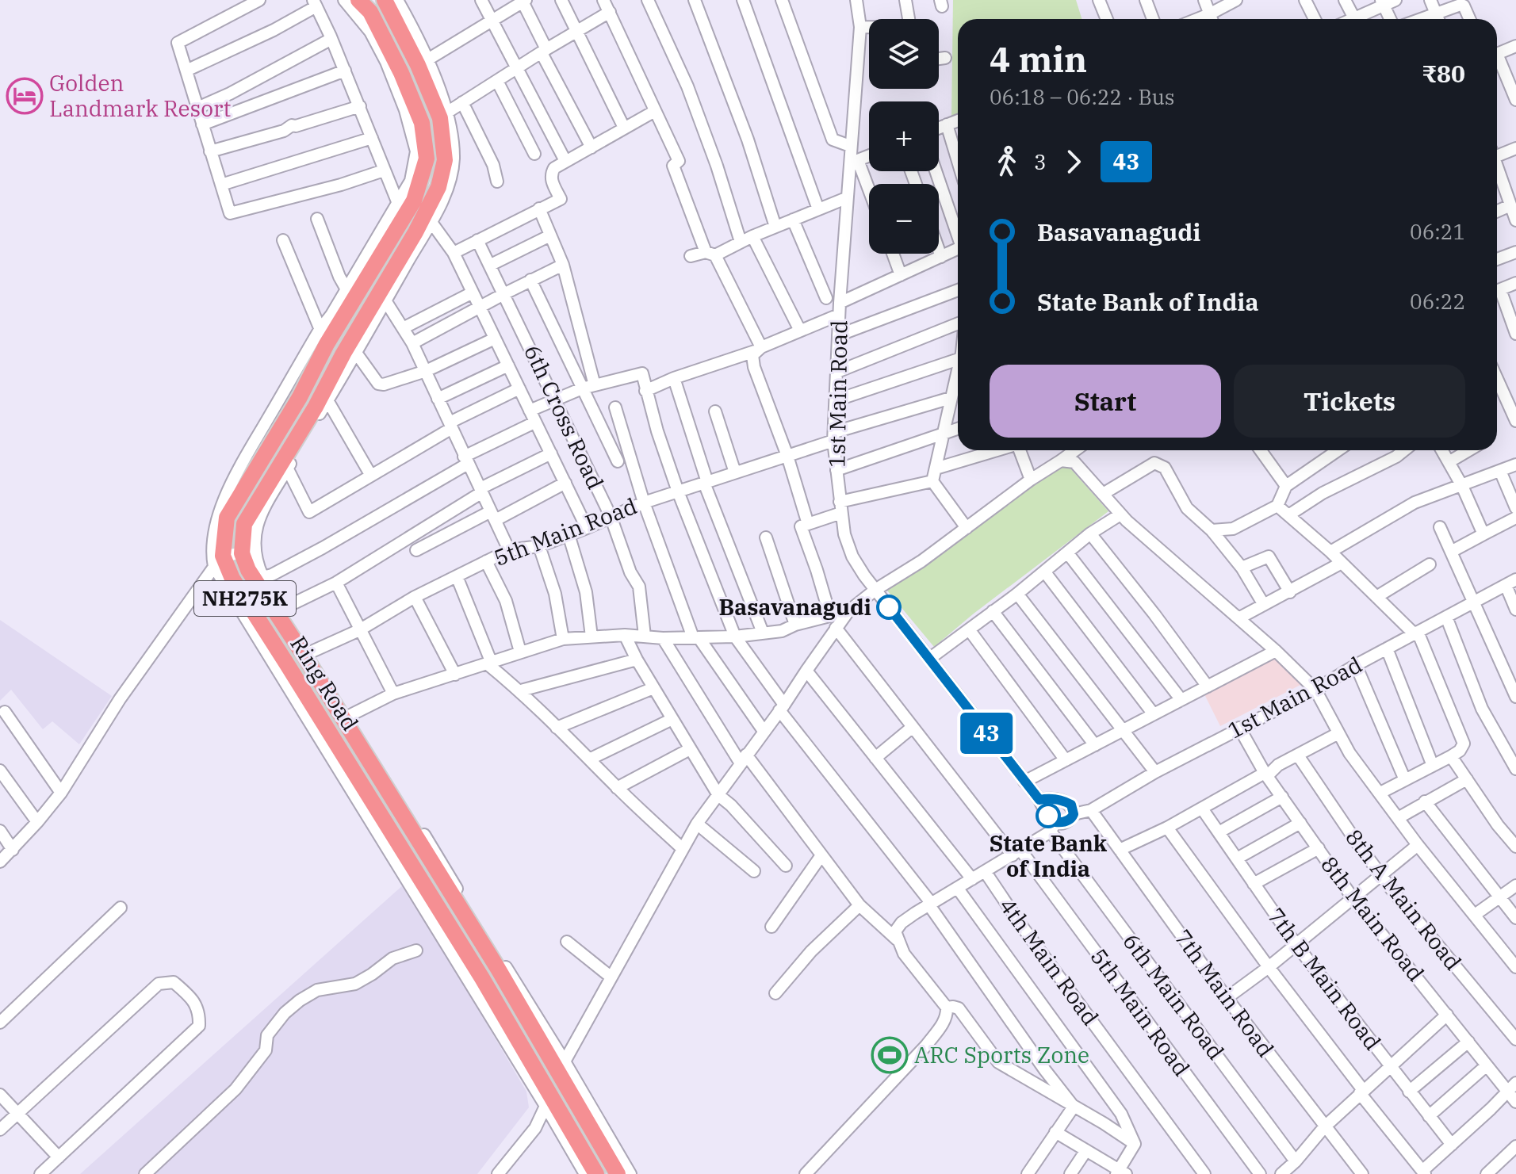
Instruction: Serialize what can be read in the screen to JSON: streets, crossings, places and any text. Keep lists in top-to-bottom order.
{
  "streets": {
    "highway": ["NH275K", "Ring Road"],
    "street": [
      "1st Main Road",
      "6th Cross Road",
      "5th Main Road",
      "8th A Main Road",
      "8th Main Road",
      "4th Main Road",
      "7th B Main Road",
      "7th Main Road",
      "6th Main Road"
    ]
  },
  "crossings": [
    ["1st Main Road", "5th Main Road"],
    ["1st Main Road", "8th Main Road"],
    ["1st Main Road", "4th Main Road"],
    ["1st Main Road", "7th Main Road"],
    ["1st Main Road", "6th Main Road"],
    ["6th Cross Road", "5th Main Road"],
    ["NH275K", "Ring Road"]
  ],
  "places": {
    "hotel": ["Golden Landmark Resort"],
    "other": ["Basavanagudi", "State Bank of India"],
    "sports": ["ARC Sports Zone"]
  },
  "lines": ["bus line 43"],
  "page": {
    "on_map": "43",
    "map_buttons": ["+", "−"],
    "heading": ["4 min", "06:18 – 06:22 · Bus", "₹80"],
    "legs": ["3", "43"],
    "list": [
      {
        "name": "Basavanagudi",
        "value": "06:21"
      },
      {
        "name": "State Bank of India",
        "value": "06:22"
      }
    ],
    "buttons": ["Start", "Tickets"]
  }
}
